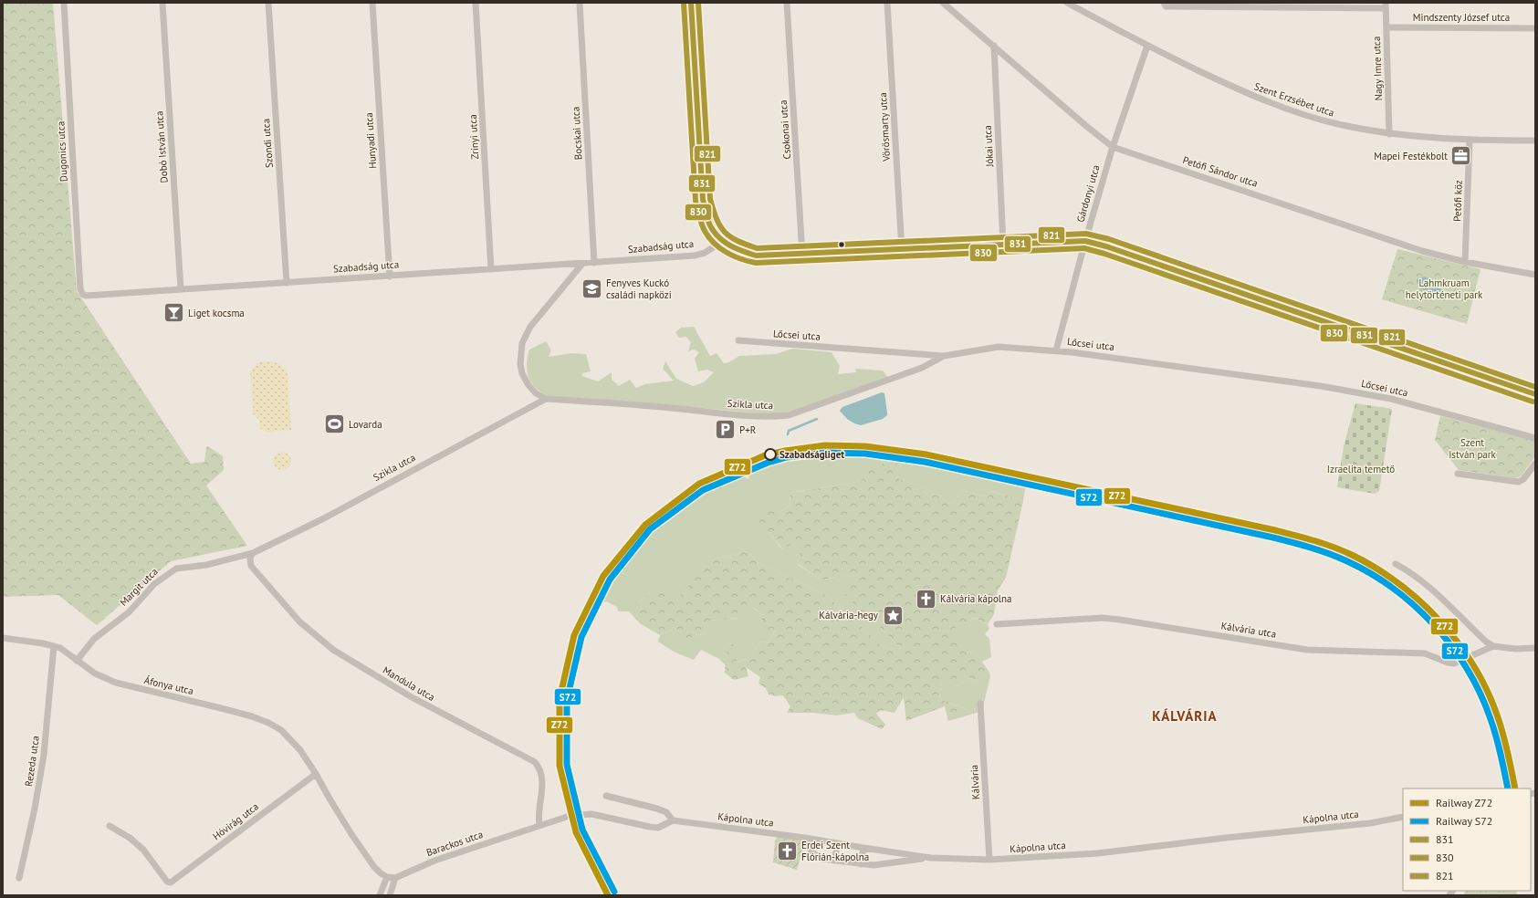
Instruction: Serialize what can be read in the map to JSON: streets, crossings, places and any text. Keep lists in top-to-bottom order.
{
  "streets": {
    "street": [
      "Mindszenty József utca",
      "Nagy Imre utca",
      "Szent Erzsébet utca",
      "Vörösmarty utca",
      "Csokonai utca",
      "Bocskai utca",
      "Zrínyi utca",
      "Hunyadi utca",
      "Szondi utca",
      "Jókai utca",
      "Dobó István utca",
      "Dugonics utca",
      "Petőfi Sándor utca",
      "Gárdonyi utca",
      "Petőfi köz",
      "Szabadság utca",
      "Lőcsei utca",
      "Szikla utca",
      "Margit utca",
      "Kálvária utca",
      "Mandula utca",
      "Áfonya utca",
      "Rezeda utca",
      "Kálvária",
      "Kápolna utca",
      "Hóvirág utca",
      "Barackos utca"
    ]
  },
  "crossings": [
    ["Mindszenty József utca", "Nagy Imre utca"],
    ["Nagy Imre utca", "Szent Erzsébet utca"],
    ["Szent Erzsébet utca", "Gárdonyi utca"],
    ["Szent Erzsébet utca", "Petőfi köz"],
    ["Bocskai utca", "Szabadság utca"],
    ["Zrínyi utca", "Szabadság utca"],
    ["Hunyadi utca", "Szabadság utca"],
    ["Szondi utca", "Szabadság utca"],
    ["Jókai utca", "Petőfi Sándor utca"],
    ["Dobó István utca", "Szabadság utca"],
    ["Dugonics utca", "Szabadság utca"],
    ["Petőfi Sándor utca", "Gárdonyi utca"],
    ["Petőfi Sándor utca", "Petőfi köz"],
    ["Gárdonyi utca", "Lőcsei utca"],
    ["Lőcsei utca", "Szikla utca"],
    ["Szikla utca", "Margit utca"],
    ["Szikla utca", "Mandula utca"],
    ["Margit utca", "Mandula utca"],
    ["Margit utca", "Áfonya utca"],
    ["Mandula utca", "Barackos utca"],
    ["Áfonya utca", "Rezeda utca"],
    ["Áfonya utca", "Hóvirág utca"],
    ["Kálvária", "Kápolna utca"],
    ["Kápolna utca", "Barackos utca"]
  ],
  "districts": ["KÁLVÁRIA"],
  "parks": ["Lahmkruam helytörténeti park", "Szent István park", "Izraelita temető"],
  "places": {
    "office": ["Mapei Festékbolt"],
    "school or university": ["Fenyves Kuckó családi napközi"],
    "bar": ["Liget kocsma"],
    "sports": ["Lovarda"],
    "parking": ["P+R"],
    "other": ["Szabadságliget"],
    "church": ["Kálvária kápolna", "Erdei Szent Flórián-kápolna"],
    "place": ["Kálvária-hegy"]
  },
  "lines": [
    "transit line 831",
    "transit line 830",
    "transit line 821",
    "rail line Z72",
    "rail line S72"
  ],
  "legend": [
    "Railway Z72",
    "Railway S72",
    "831",
    "830",
    "821"
  ]
}
